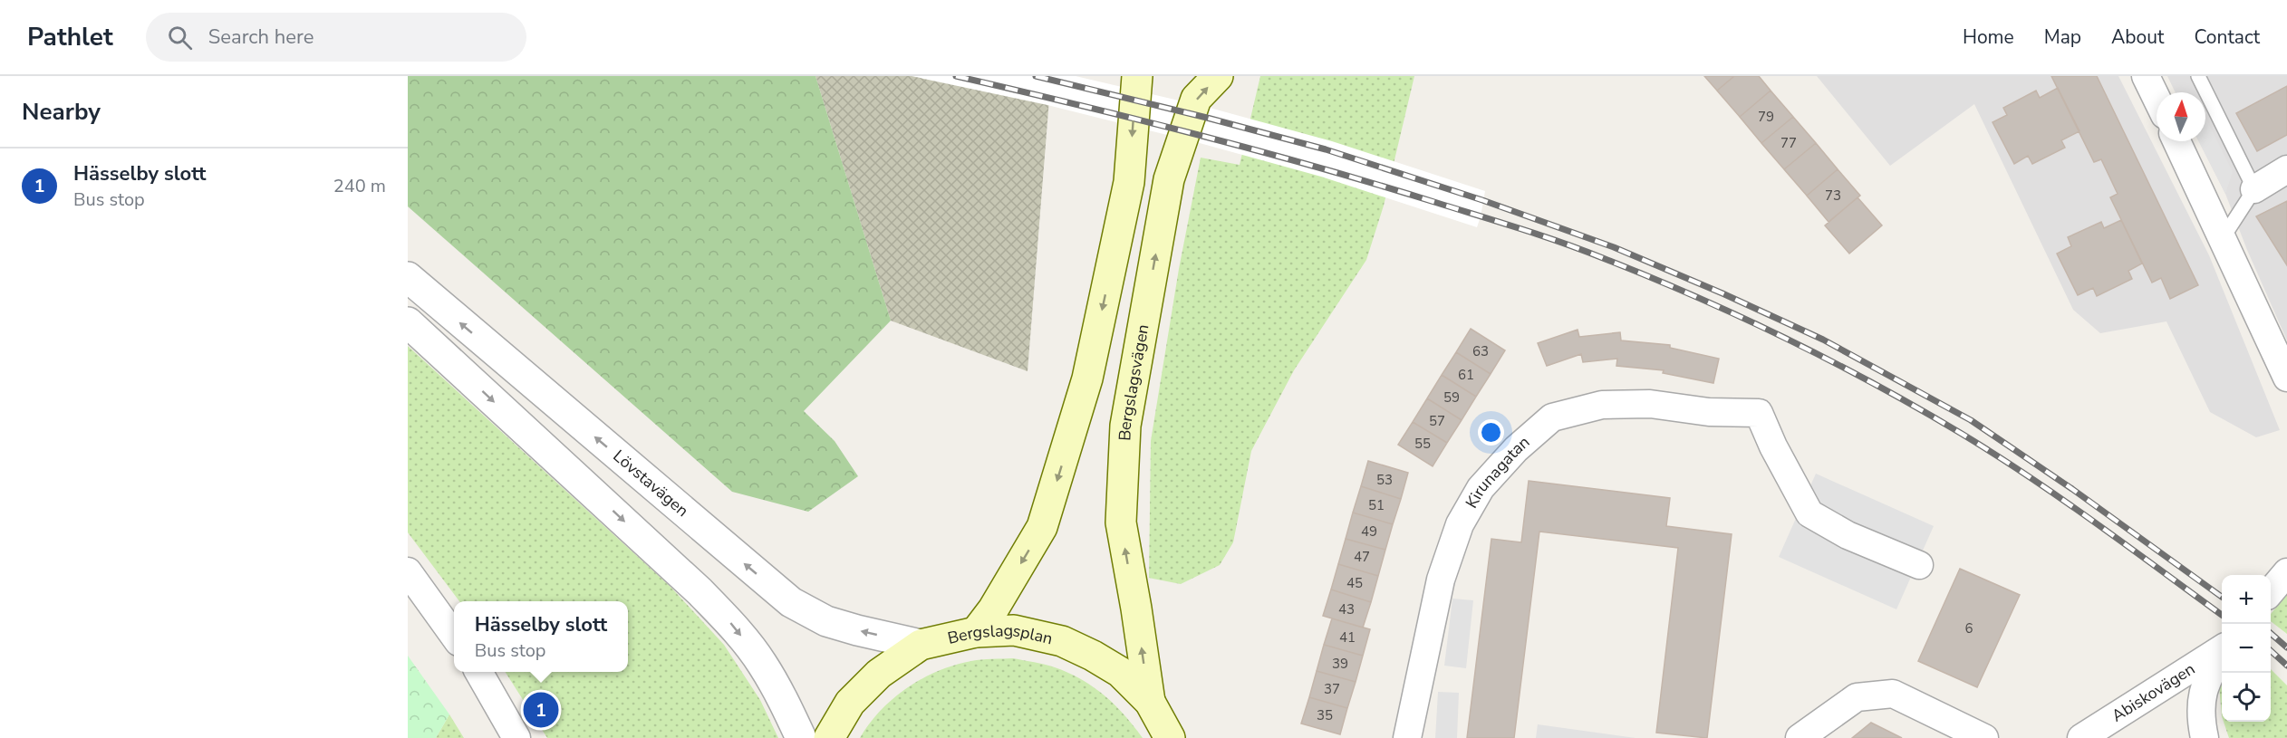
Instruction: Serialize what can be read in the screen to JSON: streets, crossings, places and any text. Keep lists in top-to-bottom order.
{
  "streets": {
    "main road": ["Bergslagsvägen", "Bergslagsplan"],
    "street": ["Kirunagatan", "Lövstavägen", "Abiskovägen"]
  },
  "crossings": [
    ["Bergslagsvägen", "Bergslagsplan"],
    ["Lövstavägen", "Bergslagsplan"]
  ],
  "house_numbers": [
    "79",
    "77",
    "73",
    "63",
    "61",
    "59",
    "57",
    "55",
    "53",
    "51",
    "49",
    "47",
    "45",
    "43",
    "6",
    "41",
    "39",
    "37",
    "35"
  ],
  "north": "top",
  "page": {
    "header": "Pathlet",
    "search": "Search here",
    "nav": [
      "Home",
      "Map",
      "About",
      "Contact"
    ],
    "heading": "Nearby",
    "list": [
      {
        "mark": "1",
        "name": "Hässelby slott",
        "note": "Bus stop",
        "value": "240 m"
      }
    ],
    "map_buttons": ["+", "−"],
    "popup": ["Hässelby slott", "Bus stop"],
    "pins": "1"
  }
}
